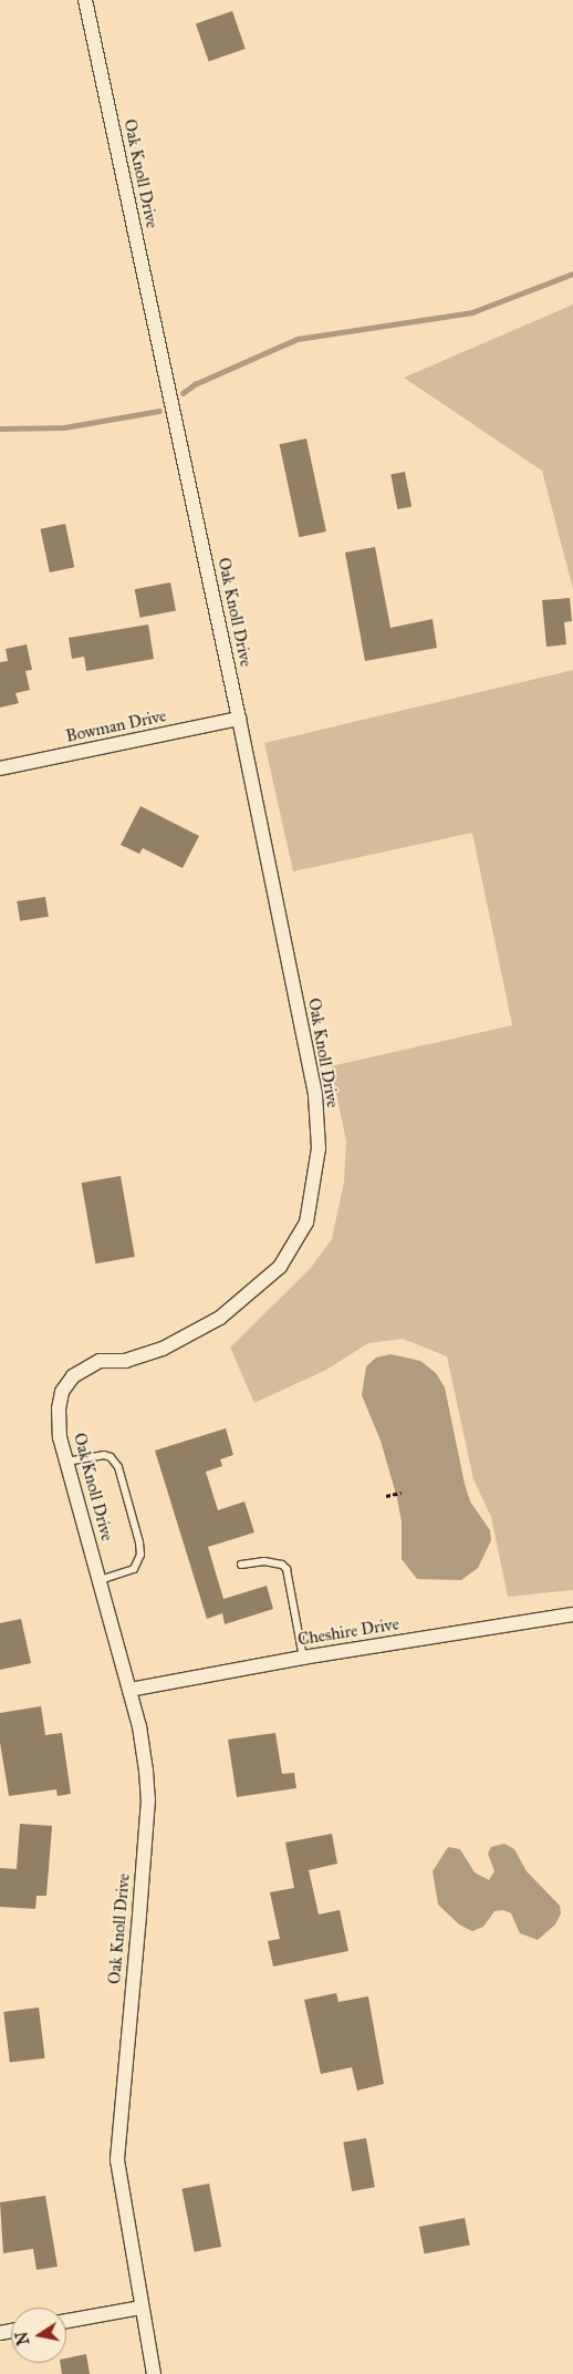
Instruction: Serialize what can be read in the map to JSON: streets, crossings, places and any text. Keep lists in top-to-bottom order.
{
  "streets": {
    "street": ["Oak Knoll Drive", "Bowman Drive", "Cheshire Drive"]
  },
  "crossings": [
    ["Oak Knoll Drive", "Bowman Drive"],
    ["Oak Knoll Drive", "Cheshire Drive"]
  ],
  "north": "left"
}
